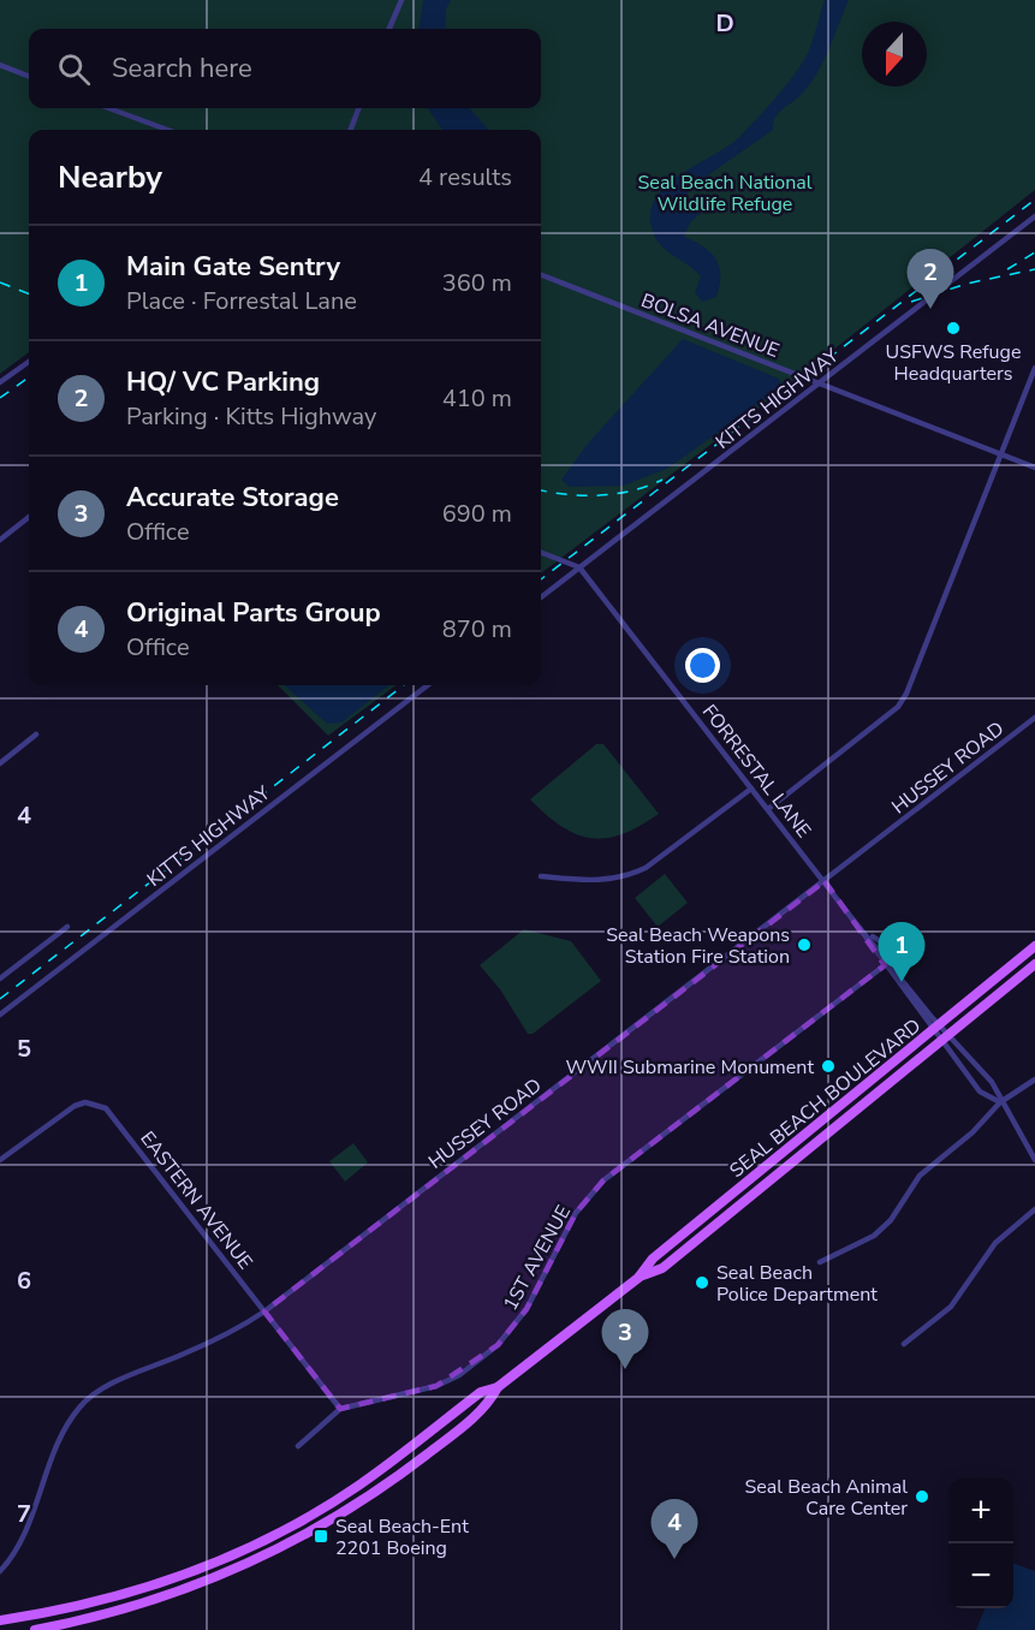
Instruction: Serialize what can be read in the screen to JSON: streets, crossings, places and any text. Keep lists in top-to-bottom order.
{
  "streets": {
    "main road": ["SEAL BEACH BOULEVARD"],
    "street": [
      "BOLSA AVENUE",
      "KITTS HIGHWAY",
      "HUSSEY ROAD",
      "FORRESTAL LANE",
      "EASTERN AVENUE",
      "1ST AVENUE"
    ]
  },
  "crossings": [
    ["BOLSA AVENUE", "KITTS HIGHWAY"],
    ["KITTS HIGHWAY", "FORRESTAL LANE"],
    ["HUSSEY ROAD", "FORRESTAL LANE"],
    ["HUSSEY ROAD", "EASTERN AVENUE"],
    ["FORRESTAL LANE", "SEAL BEACH BOULEVARD"],
    ["FORRESTAL LANE", "1ST AVENUE"],
    ["EASTERN AVENUE", "1ST AVENUE"]
  ],
  "parks": ["Seal Beach National Wildlife Refuge"],
  "places": {
    "other": [
      "USFWS Refuge Headquarters",
      "Seal Beach Weapons Station Fire Station",
      "WWII Submarine Monument",
      "Seal Beach Police Department",
      "Seal Beach Animal Care Center"
    ],
    "transit": ["Seal Beach-Ent 2201 Boeing"]
  },
  "north": "bottom",
  "page": {
    "search": "Search here",
    "heading": ["Nearby", "4 results"],
    "list": [
      {
        "mark": "1",
        "name": "Main Gate Sentry",
        "note": "Place · Forrestal Lane",
        "value": "360 m"
      },
      {
        "mark": "2",
        "name": "HQ/ VC Parking",
        "note": "Parking · Kitts Highway",
        "value": "410 m"
      },
      {
        "mark": "3",
        "name": "Accurate Storage",
        "note": "Office",
        "value": "690 m"
      },
      {
        "mark": "4",
        "name": "Original Parts Group",
        "note": "Office",
        "value": "870 m"
      }
    ],
    "pins": [
      "2",
      "1",
      "3",
      "4"
    ],
    "map_buttons": ["+", "−"]
  },
  "grid": {
    "columns": ["D"],
    "rows": [
      "4",
      "5",
      "6",
      "7"
    ]
  }
}
